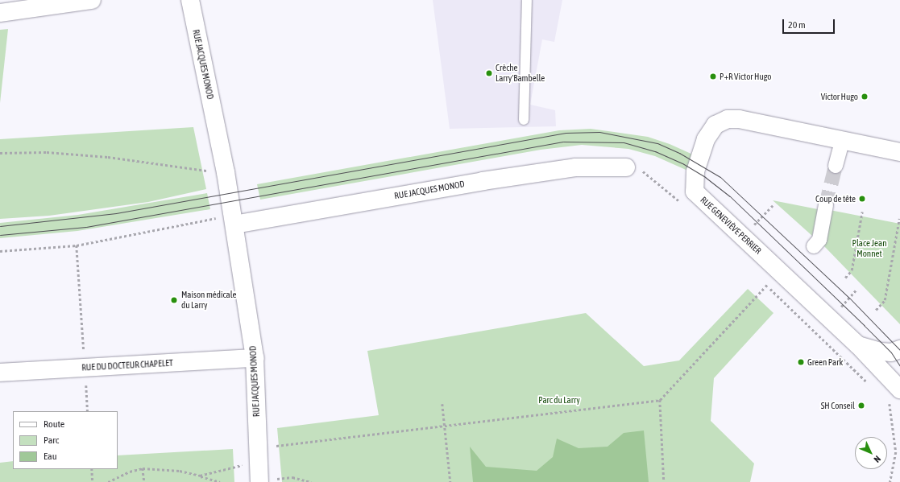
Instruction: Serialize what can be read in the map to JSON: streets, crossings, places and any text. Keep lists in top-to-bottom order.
{
  "streets": {
    "street": ["RUE JACQUES MONOD", "RUE GENEVIÈVE PERRIER", "RUE DU DOCTEUR CHAPELET"]
  },
  "crossings": [
    ["RUE JACQUES MONOD", "RUE DU DOCTEUR CHAPELET"]
  ],
  "parks": ["Place Jean Monnet", "Parc du Larry"],
  "places": [
    "Crèche Larry'Bambelle",
    "P+R Victor Hugo",
    "Victor Hugo",
    "Coup de tête",
    "Maison médicale du Larry",
    "Green Park",
    "SH Conseil"
  ],
  "legend": ["Route", "Parc", "Eau"],
  "scale_bar": "20 m",
  "north": "bottom right"
}
